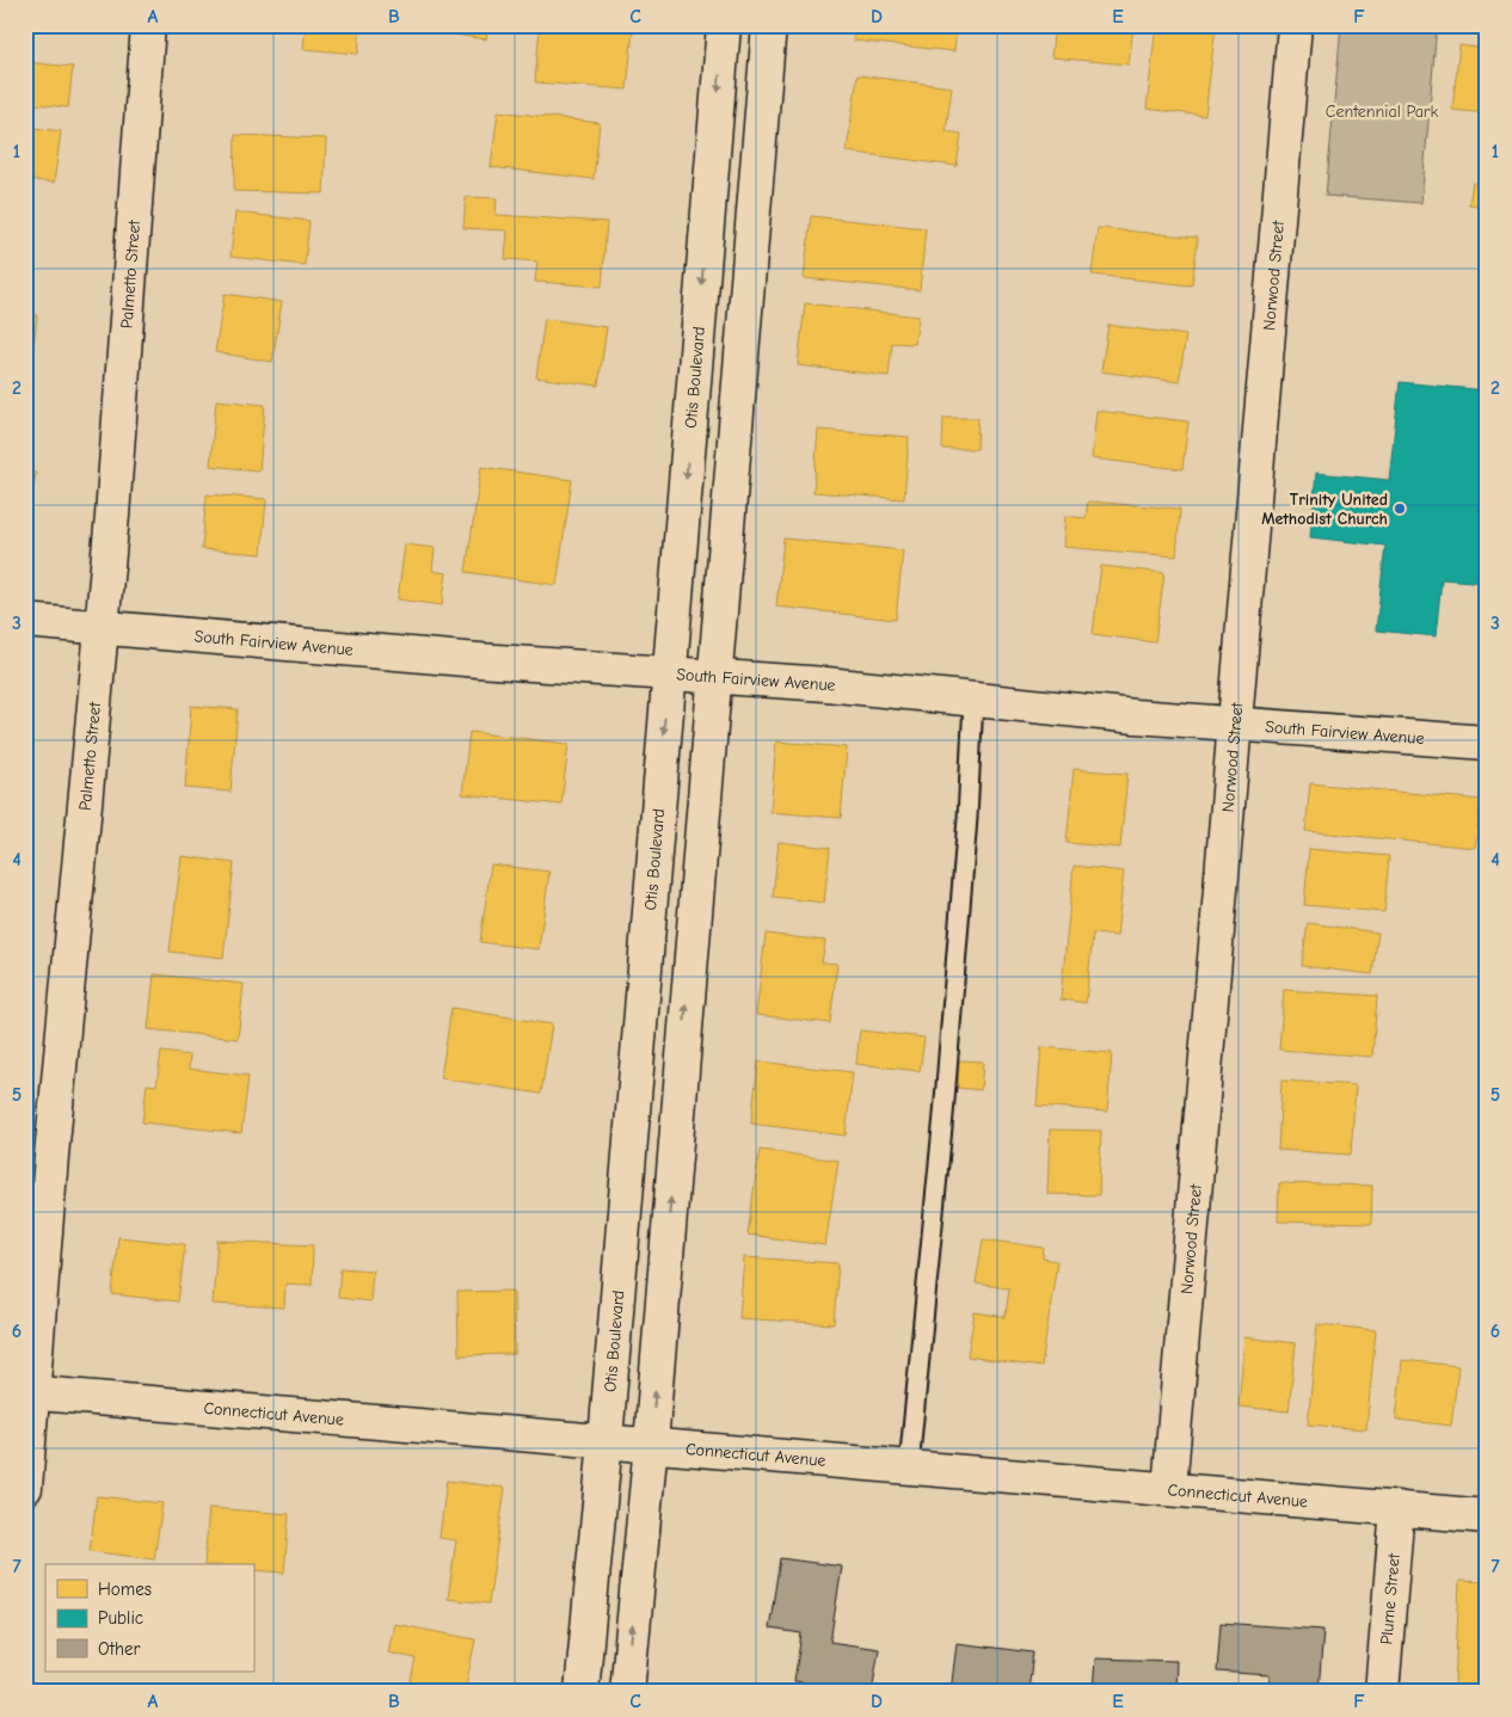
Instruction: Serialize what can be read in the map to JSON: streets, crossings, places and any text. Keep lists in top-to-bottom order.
{
  "streets": {
    "street": [
      "Norwood Street",
      "Palmetto Street",
      "Otis Boulevard",
      "South Fairview Avenue",
      "Connecticut Avenue",
      "Plume Street"
    ]
  },
  "crossings": [
    ["Norwood Street", "South Fairview Avenue"],
    ["Norwood Street", "Connecticut Avenue"],
    ["Palmetto Street", "South Fairview Avenue"],
    ["Palmetto Street", "Connecticut Avenue"],
    ["Otis Boulevard", "South Fairview Avenue"],
    ["Otis Boulevard", "Connecticut Avenue"],
    ["Connecticut Avenue", "Plume Street"]
  ],
  "parks": ["Centennial Park"],
  "places": ["Trinity United Methodist Church"],
  "legend": ["Homes", "Public", "Other"],
  "grid": {
    "columns": [
      "A",
      "B",
      "C",
      "D",
      "E",
      "F"
    ],
    "rows": [
      "1",
      "2",
      "3",
      "4",
      "5",
      "6",
      "7"
    ]
  }
}
